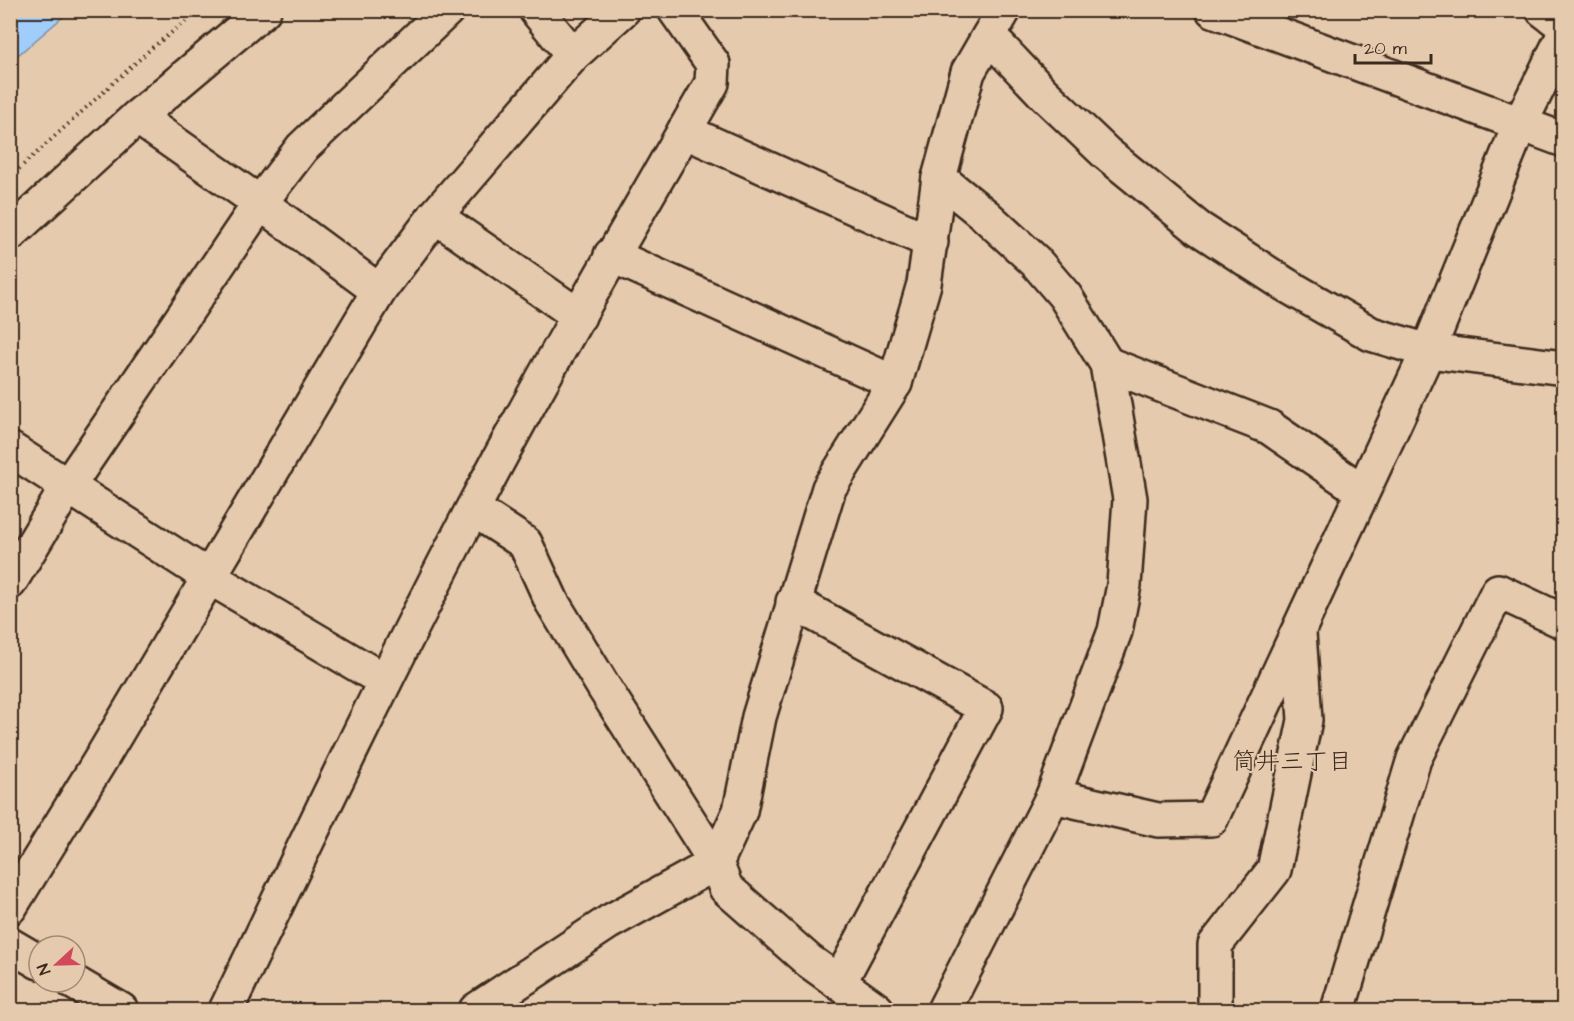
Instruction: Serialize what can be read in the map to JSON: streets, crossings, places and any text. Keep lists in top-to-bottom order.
{
  "districts": ["筒井三丁目"],
  "scale_bar": "20 m",
  "north": "left"
}
